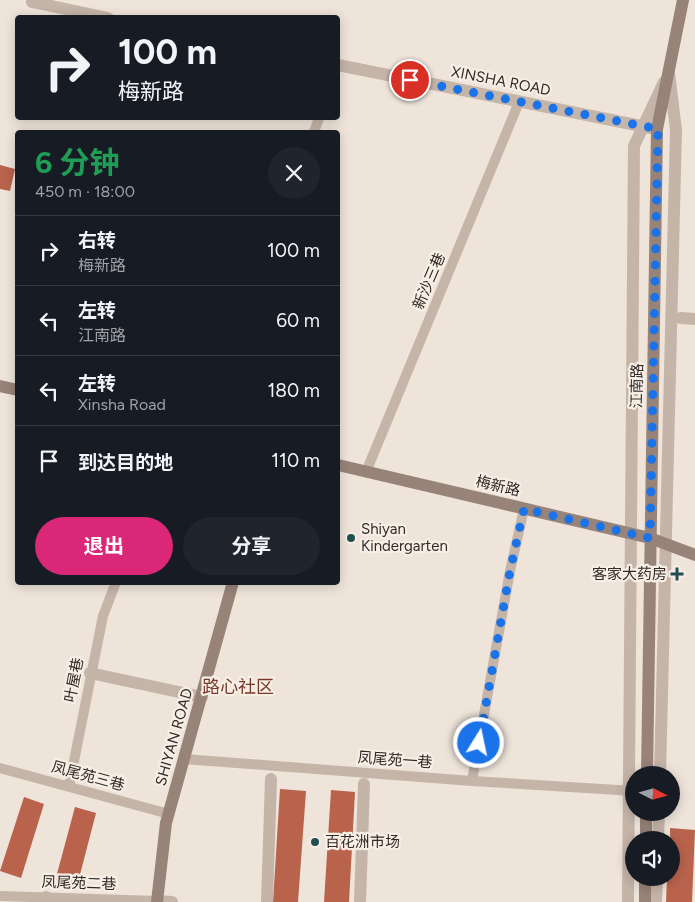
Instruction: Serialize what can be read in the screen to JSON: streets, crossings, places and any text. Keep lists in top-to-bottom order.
{
  "streets": {
    "main road": ["江南路", "梅新路", "SHIYAN ROAD"],
    "street": ["XINSHA ROAD"],
    "lane": [
      "新沙三巷",
      "叶屋巷",
      "凤尾苑一巷",
      "凤尾苑三巷",
      "凤尾苑二巷"
    ]
  },
  "crossings": [
    ["XINSHA ROAD", "新沙三巷"],
    ["XINSHA ROAD", "江南路"],
    ["新沙三巷", "梅新路"],
    ["江南路", "梅新路"],
    ["叶屋巷", "凤尾苑三巷"],
    ["SHIYAN ROAD", "凤尾苑一巷"],
    ["SHIYAN ROAD", "凤尾苑三巷"],
    ["SHIYAN ROAD", "凤尾苑二巷"]
  ],
  "districts": ["路心社区"],
  "places": {
    "other": ["Shiyan Kindergarten", "百花洲市场"],
    "health": ["客家大药房"]
  },
  "north": "right",
  "page": {
    "turn": ["100 m", "梅新路"],
    "heading": ["6 分钟", "450 m · 18:00"],
    "list": [
      {
        "name": "右转",
        "note": "梅新路",
        "value": "100 m"
      },
      {
        "name": "左转",
        "note": "江南路",
        "value": "60 m"
      },
      {
        "name": "左转",
        "note": "Xinsha Road",
        "value": "180 m"
      },
      {
        "name": "到达目的地",
        "value": "110 m"
      }
    ],
    "buttons": ["退出", "分享"]
  }
}
